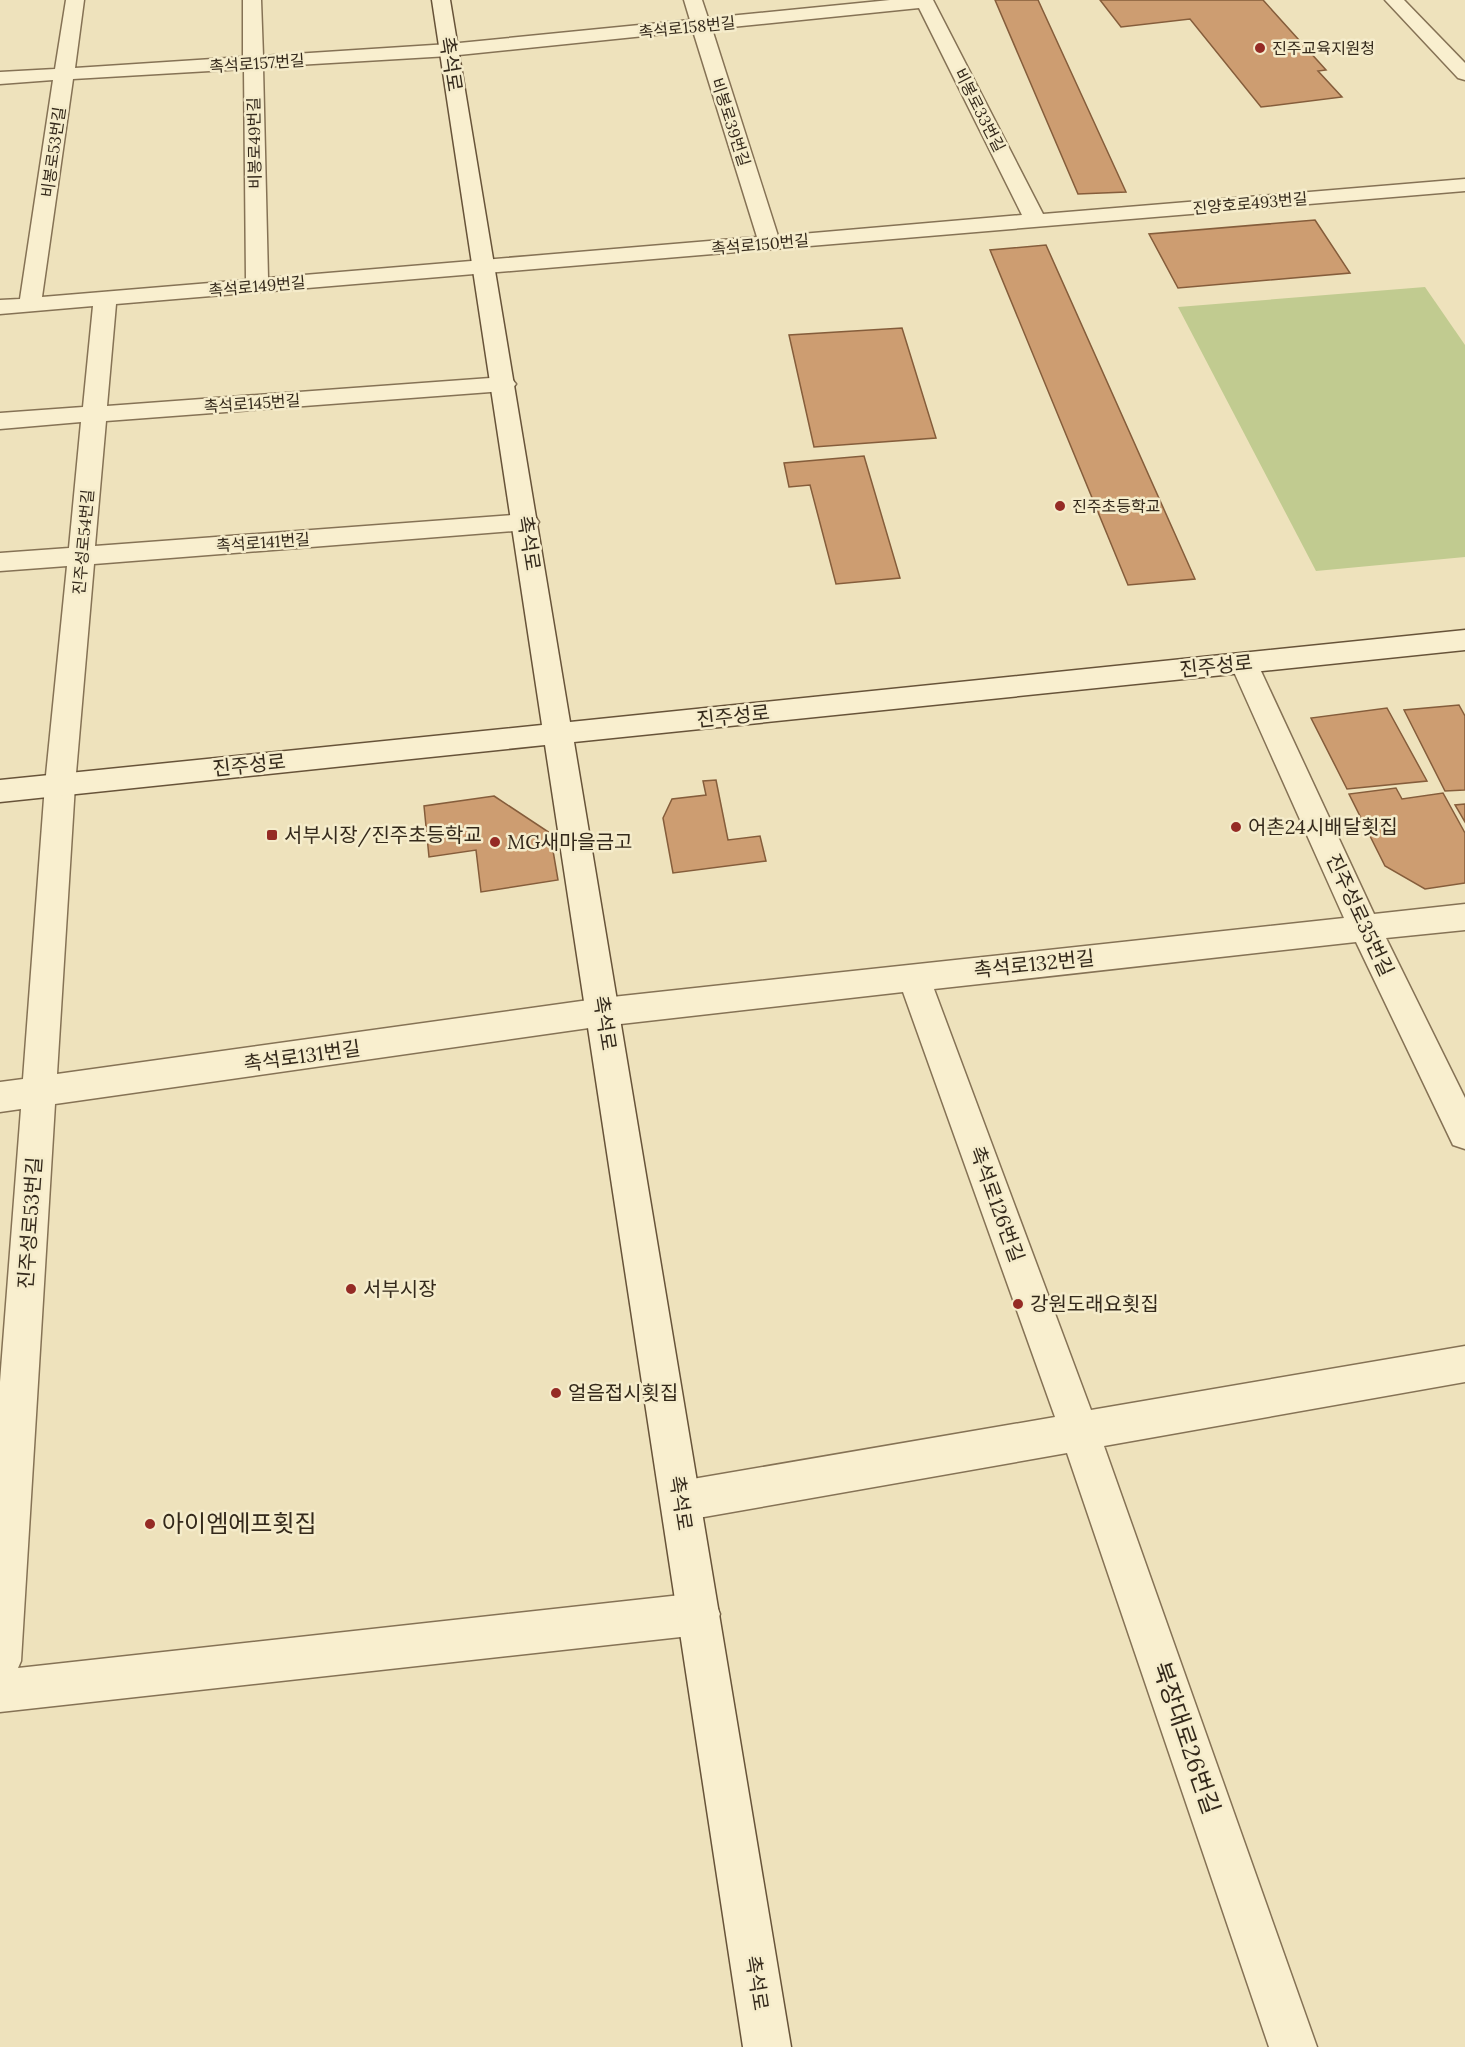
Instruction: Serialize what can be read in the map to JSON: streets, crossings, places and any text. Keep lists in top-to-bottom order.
{
  "streets": {
    "street": [
      "촉석로158번길",
      "촉석로157번길",
      "촉석로",
      "비봉로33번길",
      "비봉로39번길",
      "비봉로49번길",
      "비봉로53번길",
      "진양호로493번길",
      "촉석로150번길",
      "촉석로149번길",
      "촉석로145번길",
      "진주성로54번길",
      "촉석로141번길",
      "진주성로",
      "진주성로35번길",
      "촉석로132번길",
      "촉석로131번길",
      "촉석로126번길",
      "진주성로53번길",
      "북장대로26번길"
    ]
  },
  "crossings": [
    ["촉석로158번길", "촉석로157번길"],
    ["촉석로158번길", "촉석로"],
    ["촉석로158번길", "비봉로33번길"],
    ["촉석로158번길", "비봉로39번길"],
    ["촉석로157번길", "촉석로"],
    ["촉석로157번길", "비봉로49번길"],
    ["촉석로157번길", "비봉로53번길"],
    ["촉석로", "촉석로150번길"],
    ["촉석로", "촉석로149번길"],
    ["촉석로", "촉석로145번길"],
    ["촉석로", "촉석로141번길"],
    ["촉석로", "진주성로"],
    ["촉석로", "촉석로132번길"],
    ["촉석로", "촉석로131번길"],
    ["비봉로33번길", "진양호로493번길"],
    ["비봉로33번길", "촉석로150번길"],
    ["비봉로39번길", "촉석로150번길"],
    ["비봉로49번길", "촉석로149번길"],
    ["비봉로53번길", "촉석로149번길"],
    ["진양호로493번길", "촉석로150번길"],
    ["촉석로150번길", "촉석로149번길"],
    ["촉석로149번길", "진주성로54번길"],
    ["촉석로145번길", "진주성로54번길"],
    ["진주성로54번길", "촉석로141번길"],
    ["진주성로54번길", "진주성로"],
    ["진주성로54번길", "진주성로53번길"],
    ["진주성로", "진주성로35번길"],
    ["진주성로", "진주성로53번길"],
    ["진주성로35번길", "촉석로132번길"],
    ["촉석로132번길", "촉석로131번길"],
    ["촉석로132번길", "촉석로126번길"],
    ["촉석로131번길", "진주성로53번길"],
    ["촉석로126번길", "북장대로26번길"]
  ],
  "places": {
    "other": [
      "진주교육지원청",
      "진주초등학교",
      "어촌24시배달횟집",
      "MG새마을금고",
      "서부시장",
      "강원도래요횟집",
      "얼음접시횟집",
      "아이엠에프횟집"
    ],
    "transit": ["서부시장/진주초등학교"]
  }
}
